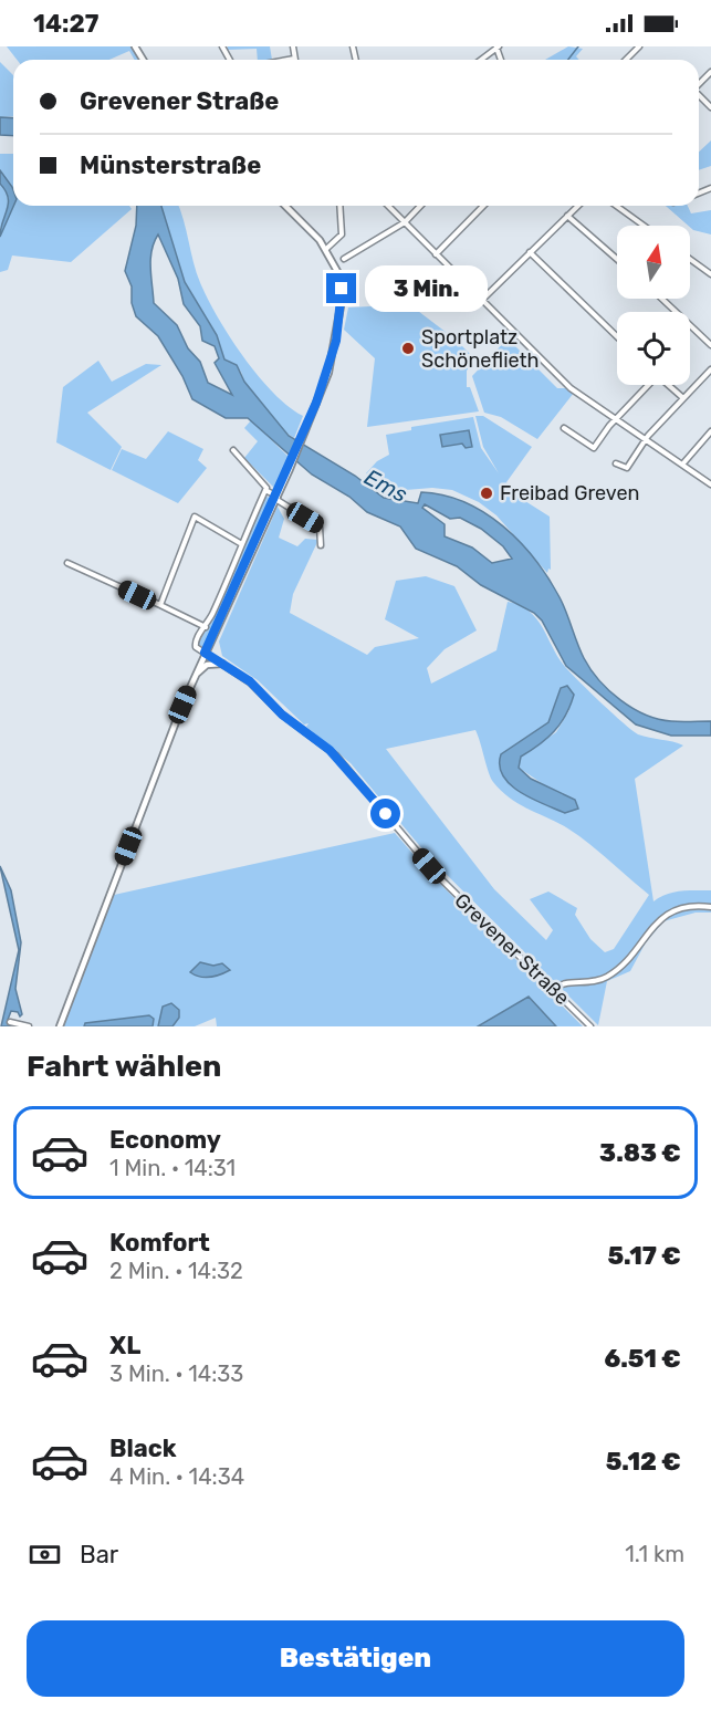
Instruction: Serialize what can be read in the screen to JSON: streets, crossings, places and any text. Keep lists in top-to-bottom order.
{
  "streets": {
    "street": ["Grevener Straße"]
  },
  "water": ["Ems"],
  "places": ["Sportplatz Schöneflieth", "Freibad Greven"],
  "north": "top",
  "page": {
    "status": "14:27",
    "banner": ["Grevener Straße", "Münsterstraße"],
    "bubble": "3 Min.",
    "heading": "Fahrt wählen",
    "list": [
      {
        "name": "Economy",
        "note": "1 Min. · 14:31",
        "value": "3.83 €"
      },
      {
        "name": "Komfort",
        "note": "2 Min. · 14:32",
        "value": "5.17 €"
      },
      {
        "name": "XL",
        "note": "3 Min. · 14:33",
        "value": "6.51 €"
      },
      {
        "name": "Black",
        "note": "4 Min. · 14:34",
        "value": "5.12 €"
      }
    ],
    "pay": ["Bar", "1.1 km"],
    "buttons": "Bestätigen"
  }
}
